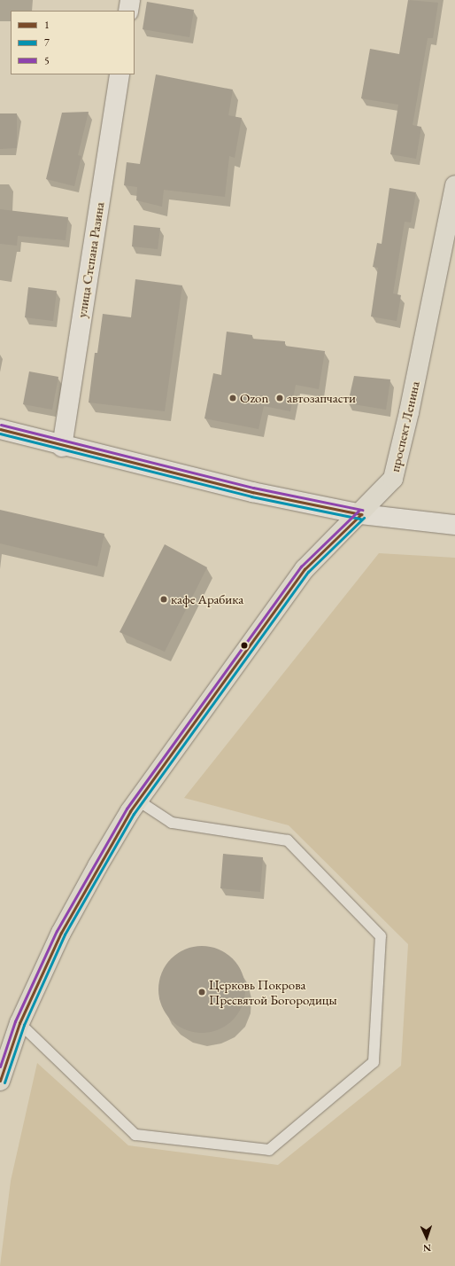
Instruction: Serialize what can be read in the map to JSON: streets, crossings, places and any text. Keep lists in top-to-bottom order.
{
  "streets": {
    "main road": ["проспект Ленина"],
    "street": ["улица Степана Разина"]
  },
  "places": [
    "Ozon",
    "автозапчасти",
    "кафе Арабика",
    "Церковь Покрова Пресвятой Богородицы"
  ],
  "lines": ["transit line 5", "transit line 1", "transit line 7"],
  "legend": ["1", "7", "5"],
  "north": "bottom"
}
